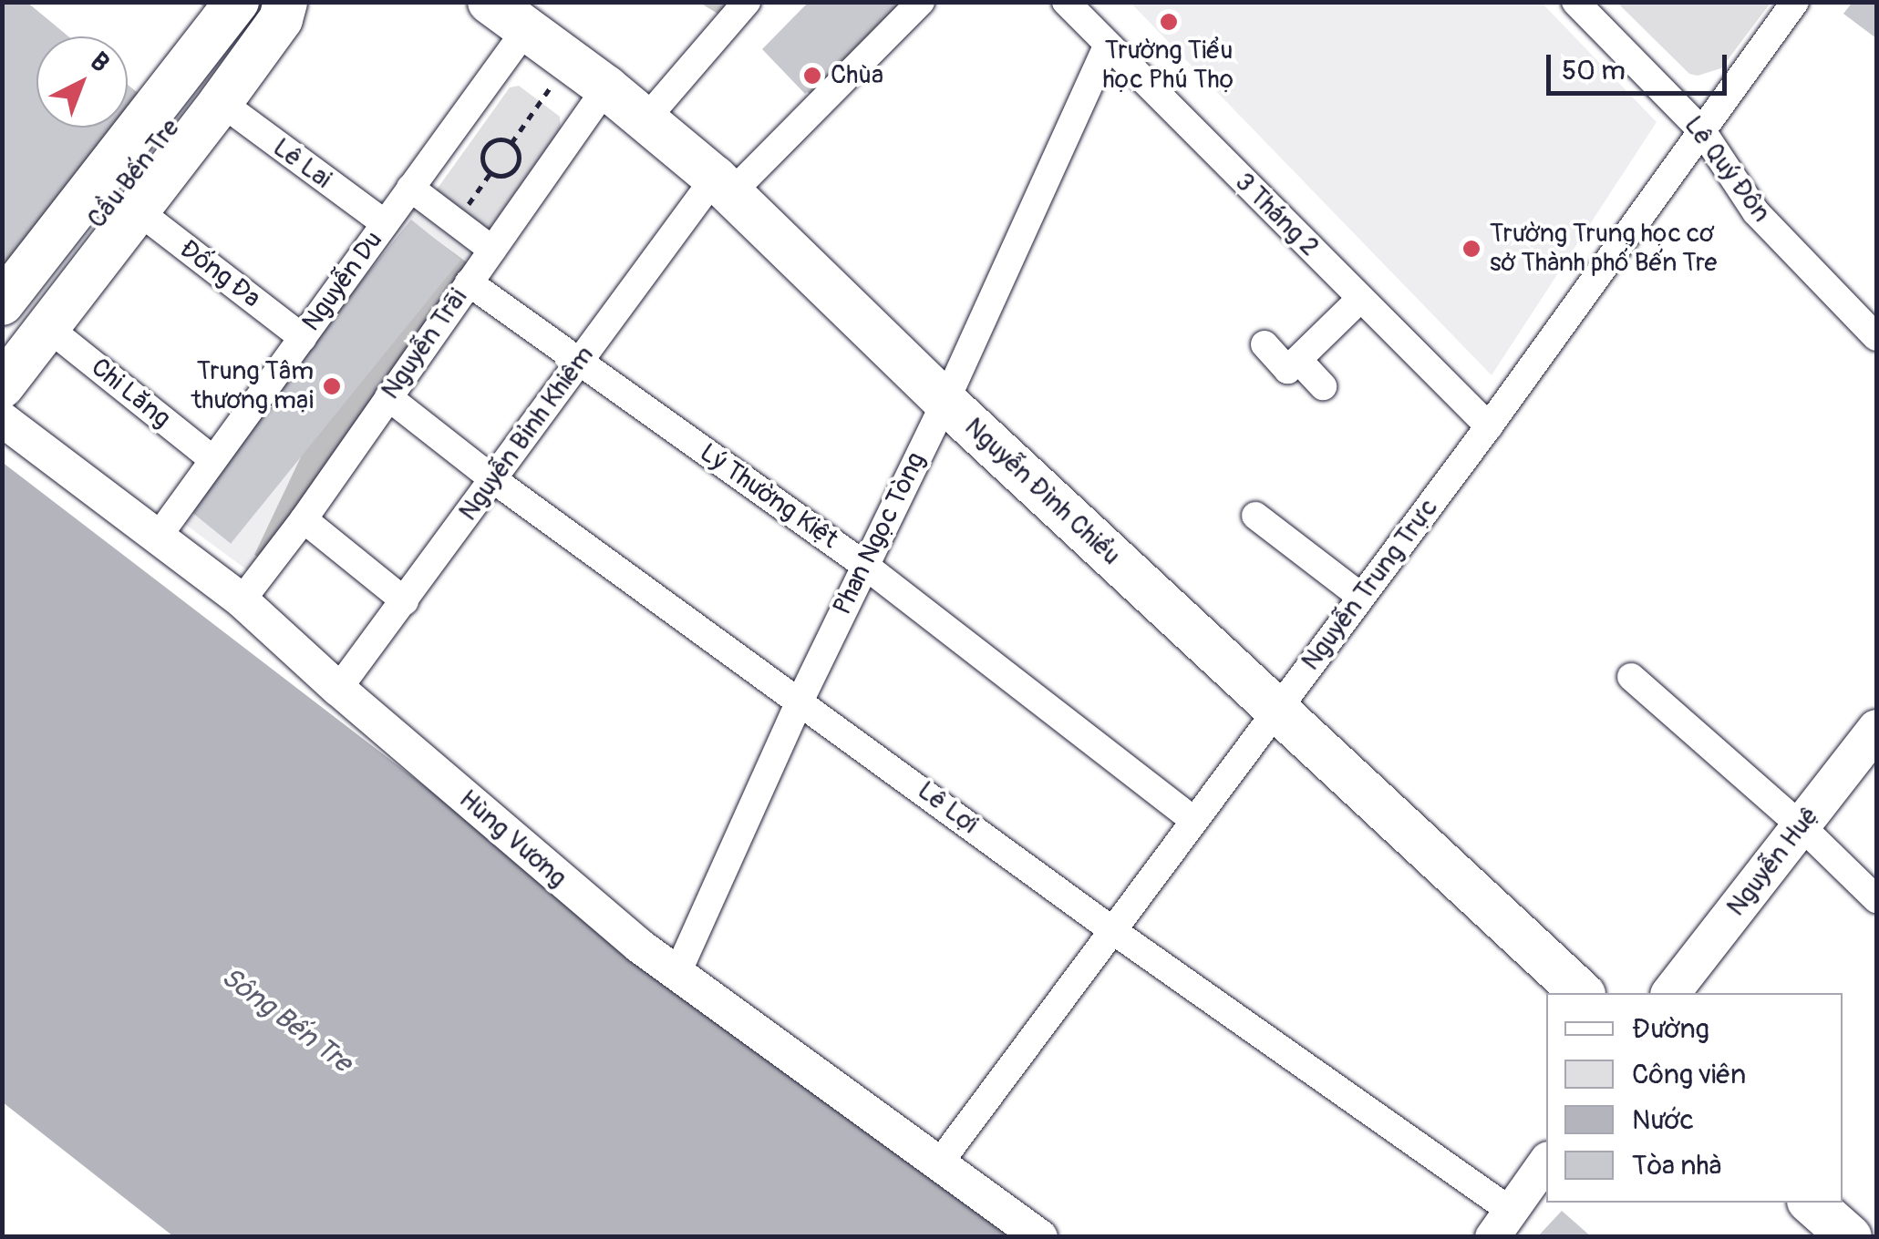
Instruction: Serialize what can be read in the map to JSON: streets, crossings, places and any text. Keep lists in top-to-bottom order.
{
  "streets": {
    "main road": ["Cầu Bến Tre", "Nguyễn Đình Chiểu", "Nguyễn Huệ"],
    "street": [
      "Lê Lai",
      "Lê Quý Đôn",
      "3 Tháng 2",
      "Đống Đa",
      "Nguyễn Du",
      "Nguyễn Trãi",
      "Chi Lăng",
      "Nguyễn Bỉnh Khiêm",
      "Lý Thường Kiệt",
      "Phan Ngọc Tòng",
      "Nguyễn Trung Trực",
      "Lê Lợi",
      "Hùng Vương"
    ]
  },
  "crossings": [
    ["Lê Lai", "Nguyễn Du"],
    ["Lê Quý Đôn", "Nguyễn Trung Trực"],
    ["3 Tháng 2", "Phan Ngọc Tòng"],
    ["3 Tháng 2", "Nguyễn Trung Trực"],
    ["Đống Đa", "Nguyễn Du"],
    ["Nguyễn Du", "Chi Lăng"],
    ["Nguyễn Du", "Nguyễn Đình Chiểu"],
    ["Nguyễn Du", "Hùng Vương"],
    ["Nguyễn Trãi", "Nguyễn Đình Chiểu"],
    ["Nguyễn Trãi", "Lý Thường Kiệt"],
    ["Nguyễn Trãi", "Lê Lợi"],
    ["Nguyễn Trãi", "Hùng Vương"],
    ["Nguyễn Bỉnh Khiêm", "Nguyễn Đình Chiểu"],
    ["Nguyễn Bỉnh Khiêm", "Lý Thường Kiệt"],
    ["Nguyễn Bỉnh Khiêm", "Lê Lợi"],
    ["Nguyễn Bỉnh Khiêm", "Hùng Vương"],
    ["Nguyễn Đình Chiểu", "Phan Ngọc Tòng"],
    ["Nguyễn Đình Chiểu", "Nguyễn Trung Trực"],
    ["Lý Thường Kiệt", "Phan Ngọc Tòng"],
    ["Lý Thường Kiệt", "Nguyễn Trung Trực"],
    ["Phan Ngọc Tòng", "Lê Lợi"],
    ["Phan Ngọc Tòng", "Hùng Vương"],
    ["Nguyễn Trung Trực", "Lê Lợi"],
    ["Nguyễn Trung Trực", "Hùng Vương"]
  ],
  "water": ["Sông Bến Tre"],
  "places": [
    "Trường Tiểu học Phú Thọ",
    "Chùa",
    "Trường Trung học cơ sở Thành phố Bến Tre",
    "Trung Tâm thương mại"
  ],
  "legend": [
    "Đường",
    "Công viên",
    "Nước",
    "Tòa nhà"
  ],
  "scale_bar": "50 m",
  "north": "top right"
}
